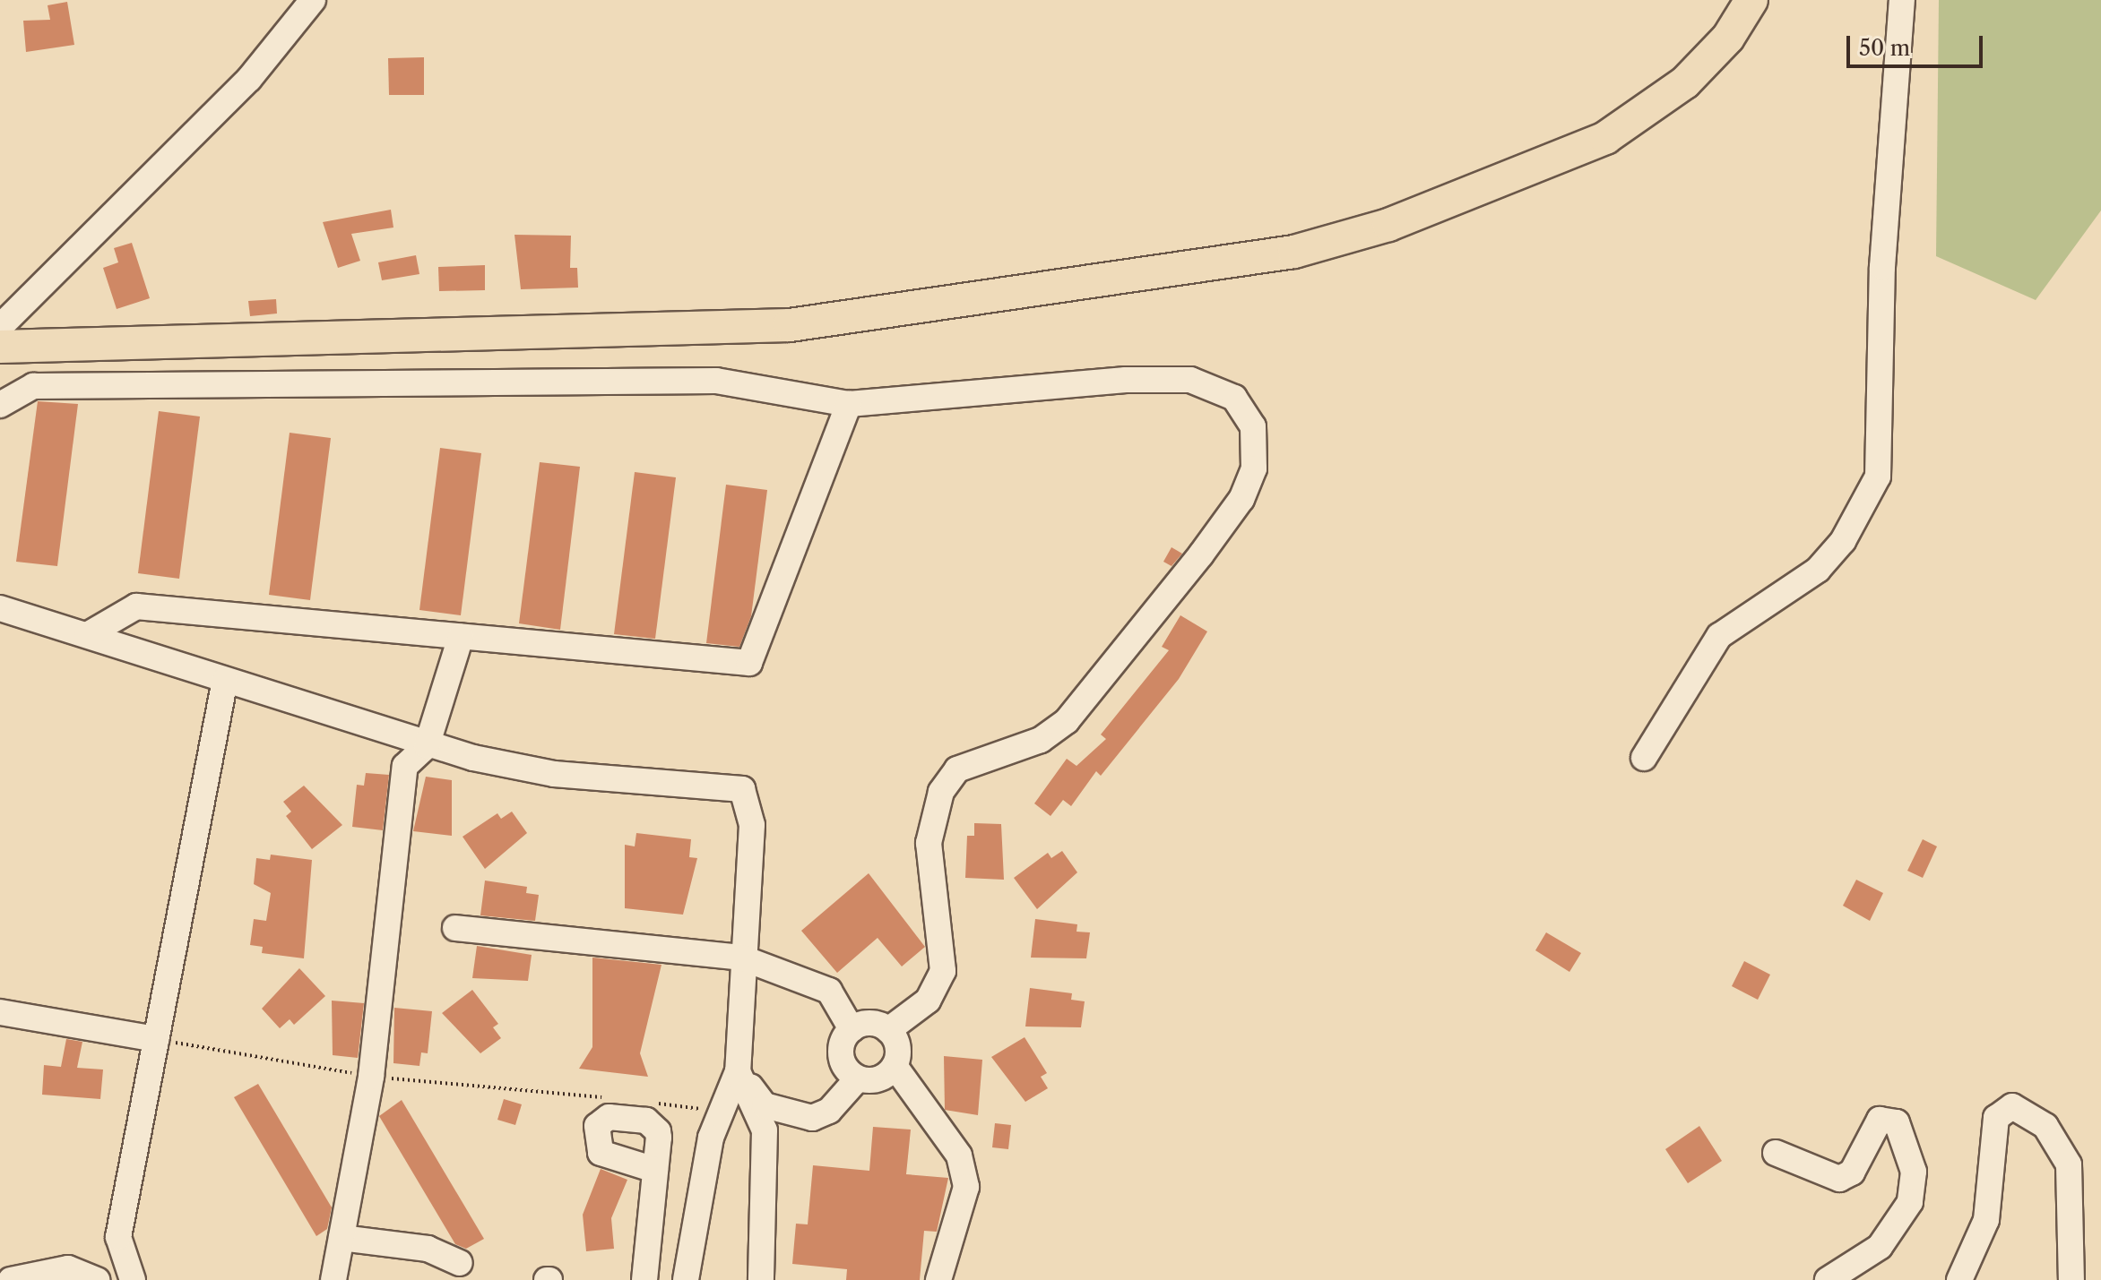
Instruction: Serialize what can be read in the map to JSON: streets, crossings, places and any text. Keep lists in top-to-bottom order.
{
  "scale_bar": "50 m"
}
